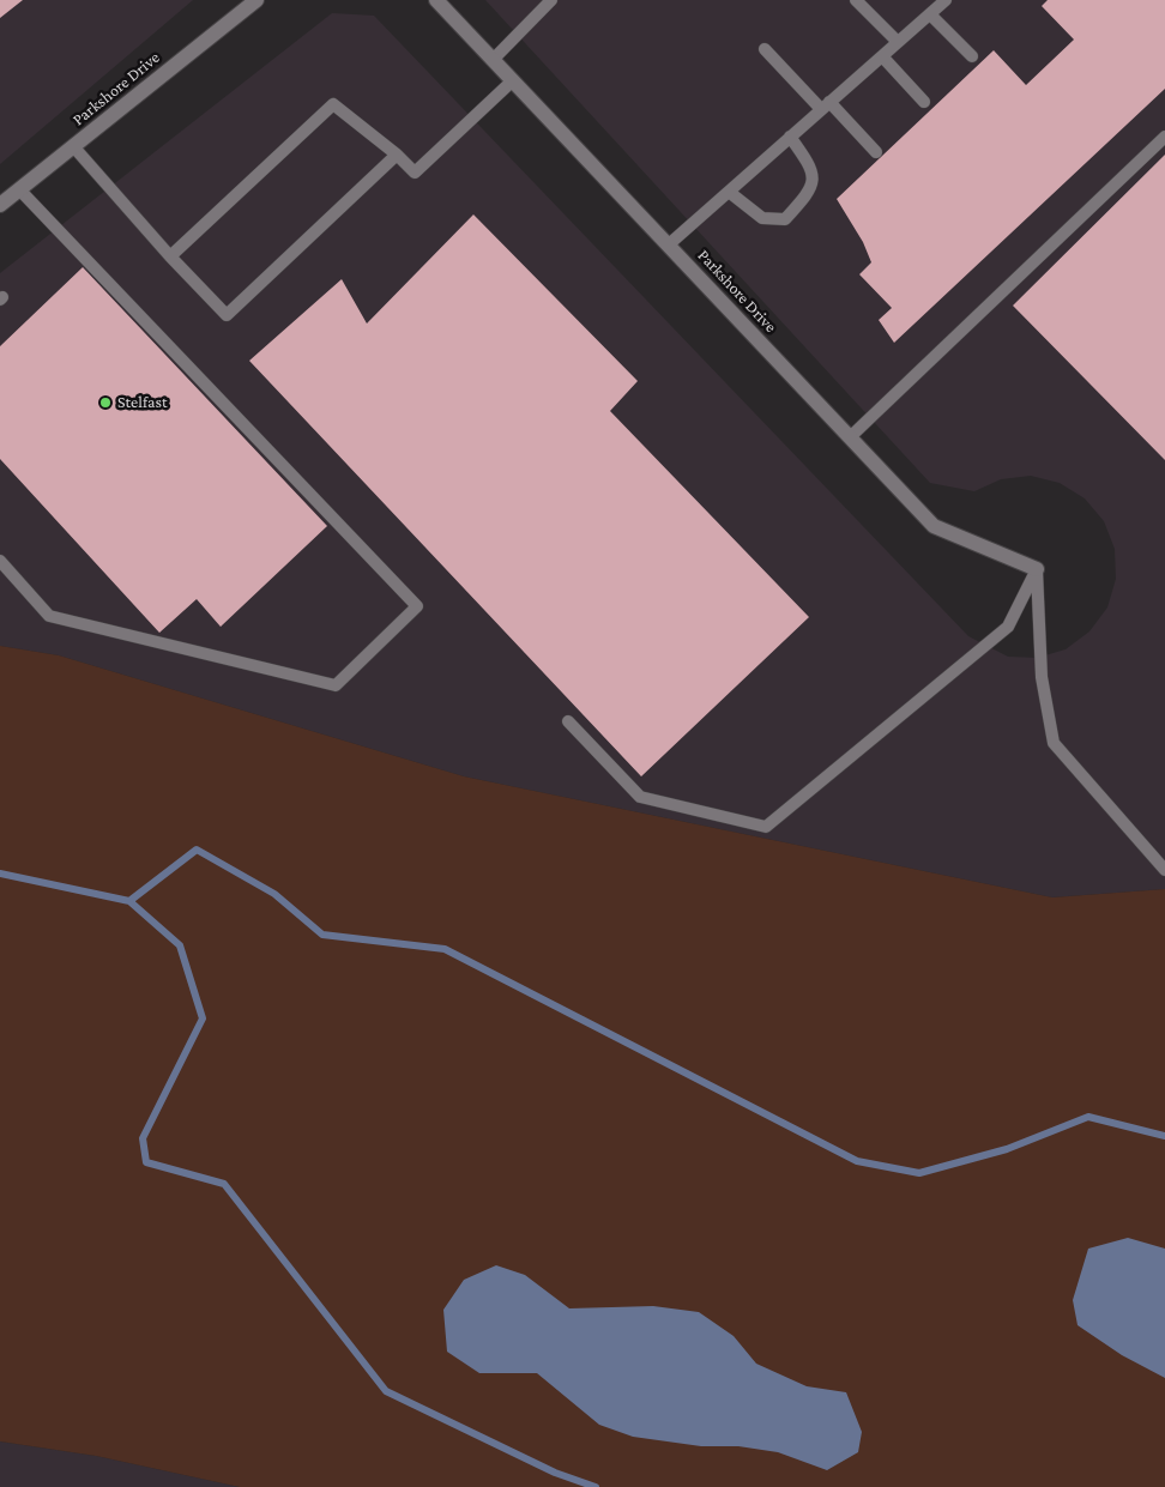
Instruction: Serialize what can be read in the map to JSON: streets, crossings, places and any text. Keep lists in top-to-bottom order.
{
  "streets": {
    "street": ["Parkshore Drive"]
  },
  "places": ["Stelfast"]
}
